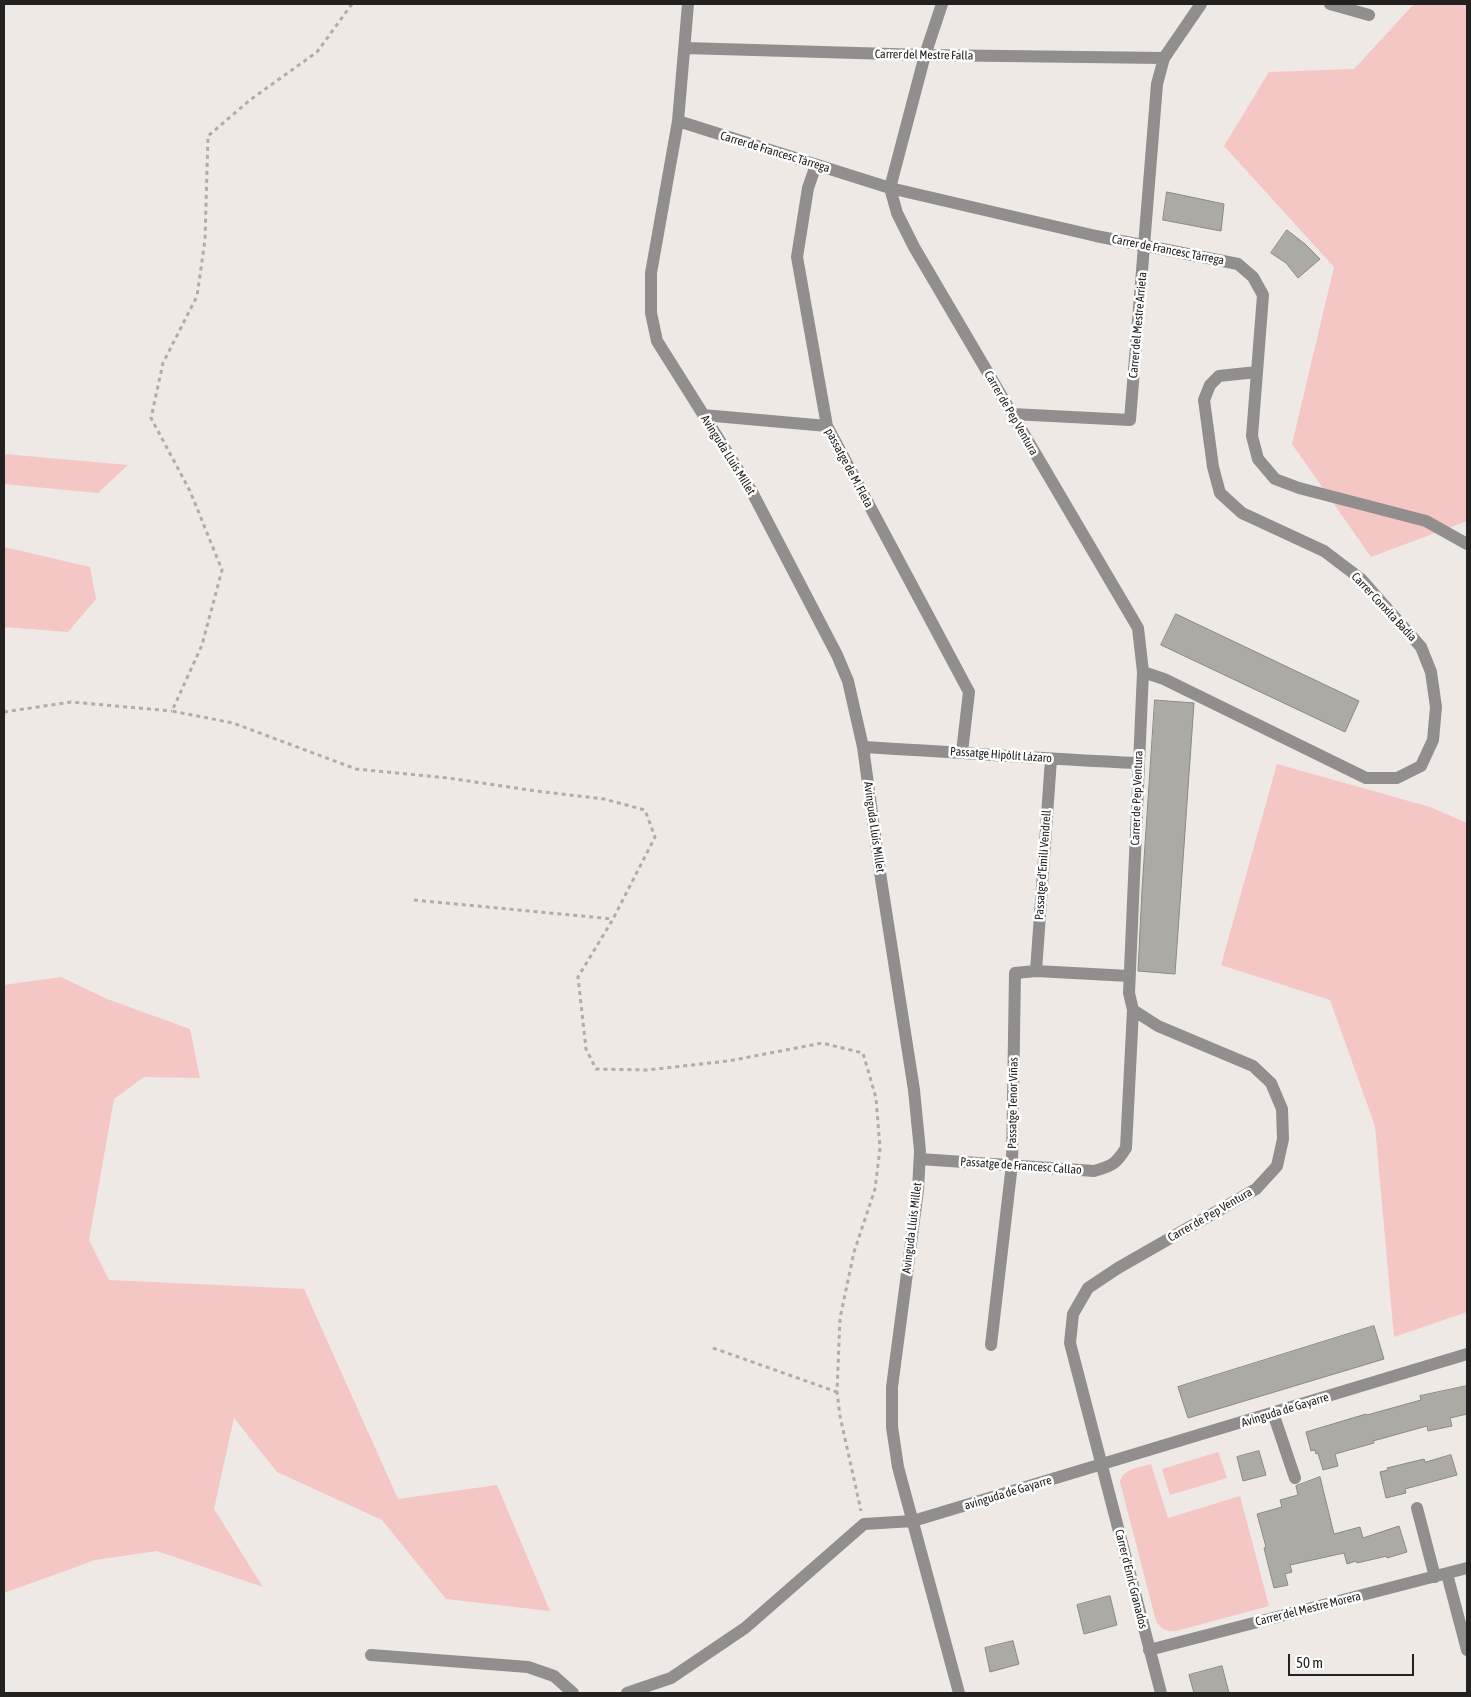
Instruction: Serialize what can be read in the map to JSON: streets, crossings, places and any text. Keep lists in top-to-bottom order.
{
  "streets": {
    "street": [
      "Carrer del Mestre Falla",
      "Carrer de Francesc Tàrrega",
      "Carrer del Mestre Arrieta",
      "Carrer de Pep Ventura",
      "Avinguda Lluís Millet",
      "passatge de M. Fleta",
      "Carrer Conxita Badia",
      "Passatge Hipólit Lázaro",
      "Passatge d'Emili Vendrell",
      "Passatge Tenor Viñas",
      "Passatge de Francesc Callao",
      "Avinguda de Gayarre",
      "avinguda de Gayarre",
      "Carrer d'Enric Granados",
      "Carrer del Mestre Morera"
    ]
  },
  "crossings": [
    ["Carrer del Mestre Falla", "Carrer del Mestre Arrieta"],
    ["Carrer del Mestre Falla", "Avinguda Lluís Millet"],
    ["Carrer de Francesc Tàrrega", "Carrer del Mestre Arrieta"],
    ["Carrer de Francesc Tàrrega", "Carrer de Pep Ventura"],
    ["Carrer de Francesc Tàrrega", "Avinguda Lluís Millet"],
    ["Carrer de Francesc Tàrrega", "passatge de M. Fleta"],
    ["Carrer de Francesc Tàrrega", "Carrer Conxita Badia"],
    ["Carrer del Mestre Arrieta", "Carrer de Pep Ventura"],
    ["Carrer de Pep Ventura", "Carrer Conxita Badia"],
    ["Carrer de Pep Ventura", "Passatge Hipólit Lázaro"],
    ["Carrer de Pep Ventura", "Passatge Tenor Viñas"],
    ["Carrer de Pep Ventura", "Passatge de Francesc Callao"],
    ["Carrer de Pep Ventura", "Avinguda de Gayarre"],
    ["Carrer de Pep Ventura", "avinguda de Gayarre"],
    ["Carrer de Pep Ventura", "Carrer d'Enric Granados"],
    ["Avinguda Lluís Millet", "Passatge Hipólit Lázaro"],
    ["Avinguda Lluís Millet", "Passatge de Francesc Callao"],
    ["Avinguda Lluís Millet", "avinguda de Gayarre"],
    ["passatge de M. Fleta", "Passatge Hipólit Lázaro"],
    ["Passatge Hipólit Lázaro", "Passatge d'Emili Vendrell"],
    ["Passatge d'Emili Vendrell", "Passatge Tenor Viñas"],
    ["Passatge Tenor Viñas", "Passatge de Francesc Callao"],
    ["Avinguda de Gayarre", "avinguda de Gayarre"],
    ["Avinguda de Gayarre", "Carrer d'Enric Granados"],
    ["avinguda de Gayarre", "Carrer d'Enric Granados"],
    ["Carrer d'Enric Granados", "Carrer del Mestre Morera"]
  ],
  "scale_bar": "50 m"
}
